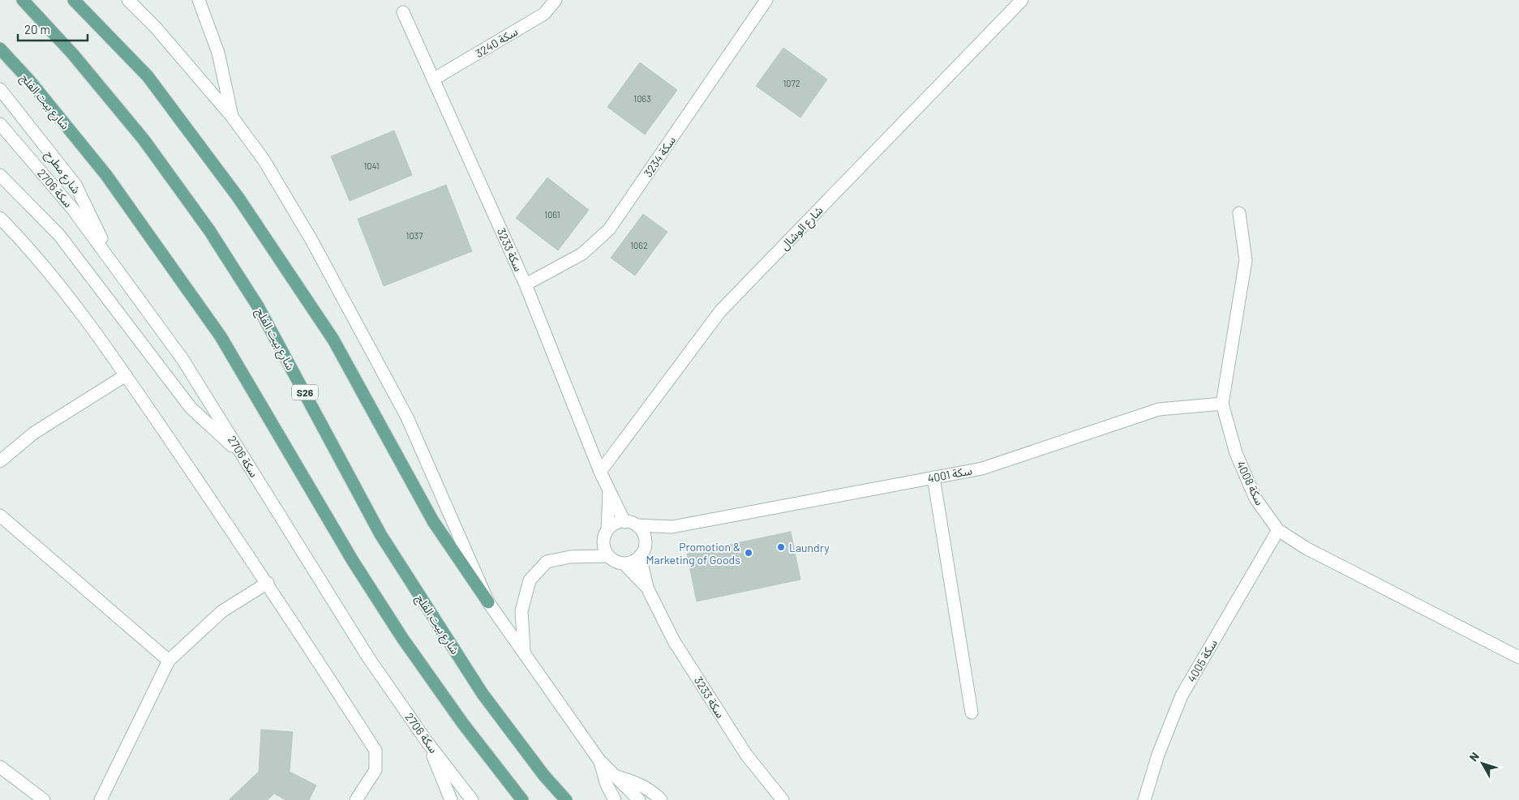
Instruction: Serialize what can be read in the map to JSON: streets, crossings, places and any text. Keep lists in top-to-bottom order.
{
  "streets": {
    "main road": ["شارع بيت الفلج", "S26"],
    "street": [
      "سكة 3240",
      "سكة 3234",
      "شارع مطرح",
      "سكة 2706",
      "شارع الوشال",
      "سكة 3233",
      "سكة 4001",
      "سكة 4008",
      "سكة 4005"
    ]
  },
  "crossings": [
    ["سكة 3240", "سكة 3233"],
    ["سكة 3234", "سكة 3233"],
    ["شارع مطرح", "سكة 2706"],
    ["شارع الوشال", "سكة 3233"],
    ["سكة 3233", "سكة 4001"],
    ["سكة 4001", "سكة 4008"],
    ["سكة 4008", "سكة 4005"]
  ],
  "places": ["Laundry", "Promotion & Marketing of Goods"],
  "house_numbers": [
    "1072",
    "1063",
    "1041",
    "1061",
    "1037",
    "1062"
  ],
  "scale_bar": "20 m",
  "north": "top left"
}
